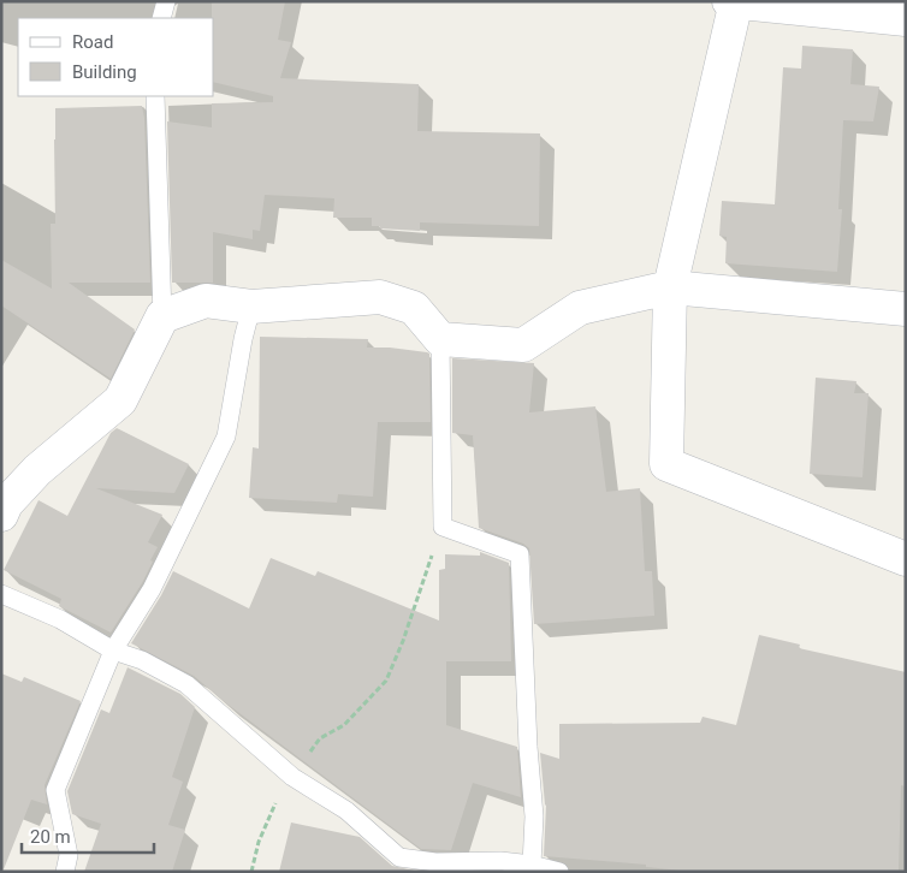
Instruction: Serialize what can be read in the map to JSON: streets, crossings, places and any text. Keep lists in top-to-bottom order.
{
  "legend": ["Road", "Building"],
  "scale_bar": "20 m"
}
